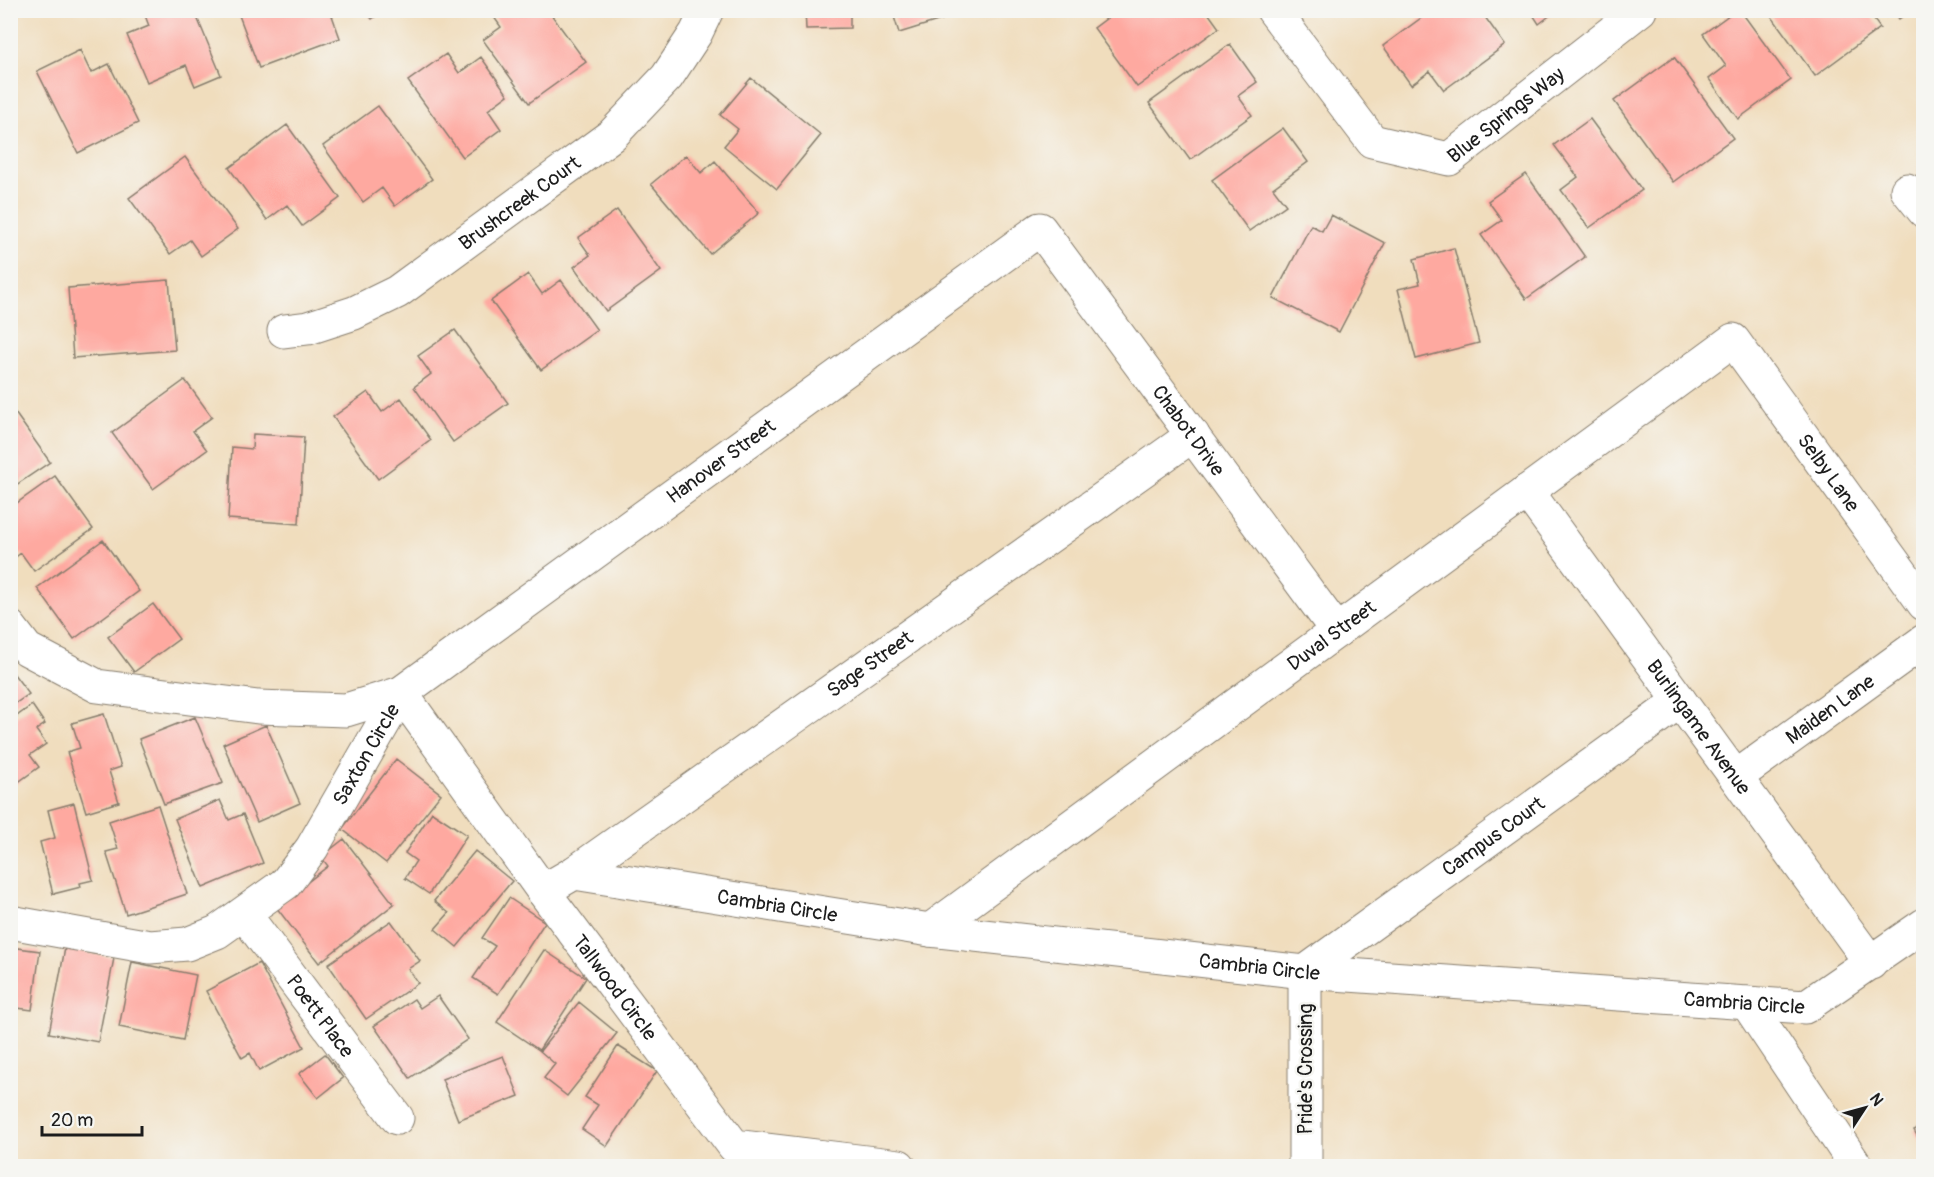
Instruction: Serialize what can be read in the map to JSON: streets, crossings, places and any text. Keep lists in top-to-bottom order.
{
  "streets": {
    "street": [
      "Blue Springs Way",
      "Brushcreek Court",
      "Chabot Drive",
      "Hanover Street",
      "Selby Lane",
      "Duval Street",
      "Sage Street",
      "Maiden Lane",
      "Burlingame Avenue",
      "Saxton Circle",
      "Campus Court",
      "Cambria Circle",
      "Tallwood Circle",
      "Poett Place",
      "Pride's Crossing"
    ]
  },
  "crossings": [
    ["Chabot Drive", "Hanover Street"],
    ["Chabot Drive", "Duval Street"],
    ["Chabot Drive", "Sage Street"],
    ["Hanover Street", "Saxton Circle"],
    ["Hanover Street", "Tallwood Circle"],
    ["Selby Lane", "Duval Street"],
    ["Duval Street", "Burlingame Avenue"],
    ["Duval Street", "Cambria Circle"],
    ["Sage Street", "Cambria Circle"],
    ["Sage Street", "Tallwood Circle"],
    ["Maiden Lane", "Burlingame Avenue"],
    ["Burlingame Avenue", "Campus Court"],
    ["Burlingame Avenue", "Cambria Circle"],
    ["Saxton Circle", "Tallwood Circle"],
    ["Saxton Circle", "Poett Place"],
    ["Campus Court", "Cambria Circle"],
    ["Campus Court", "Pride's Crossing"],
    ["Cambria Circle", "Pride's Crossing"]
  ],
  "scale_bar": "20 m",
  "north": "top right"
}
